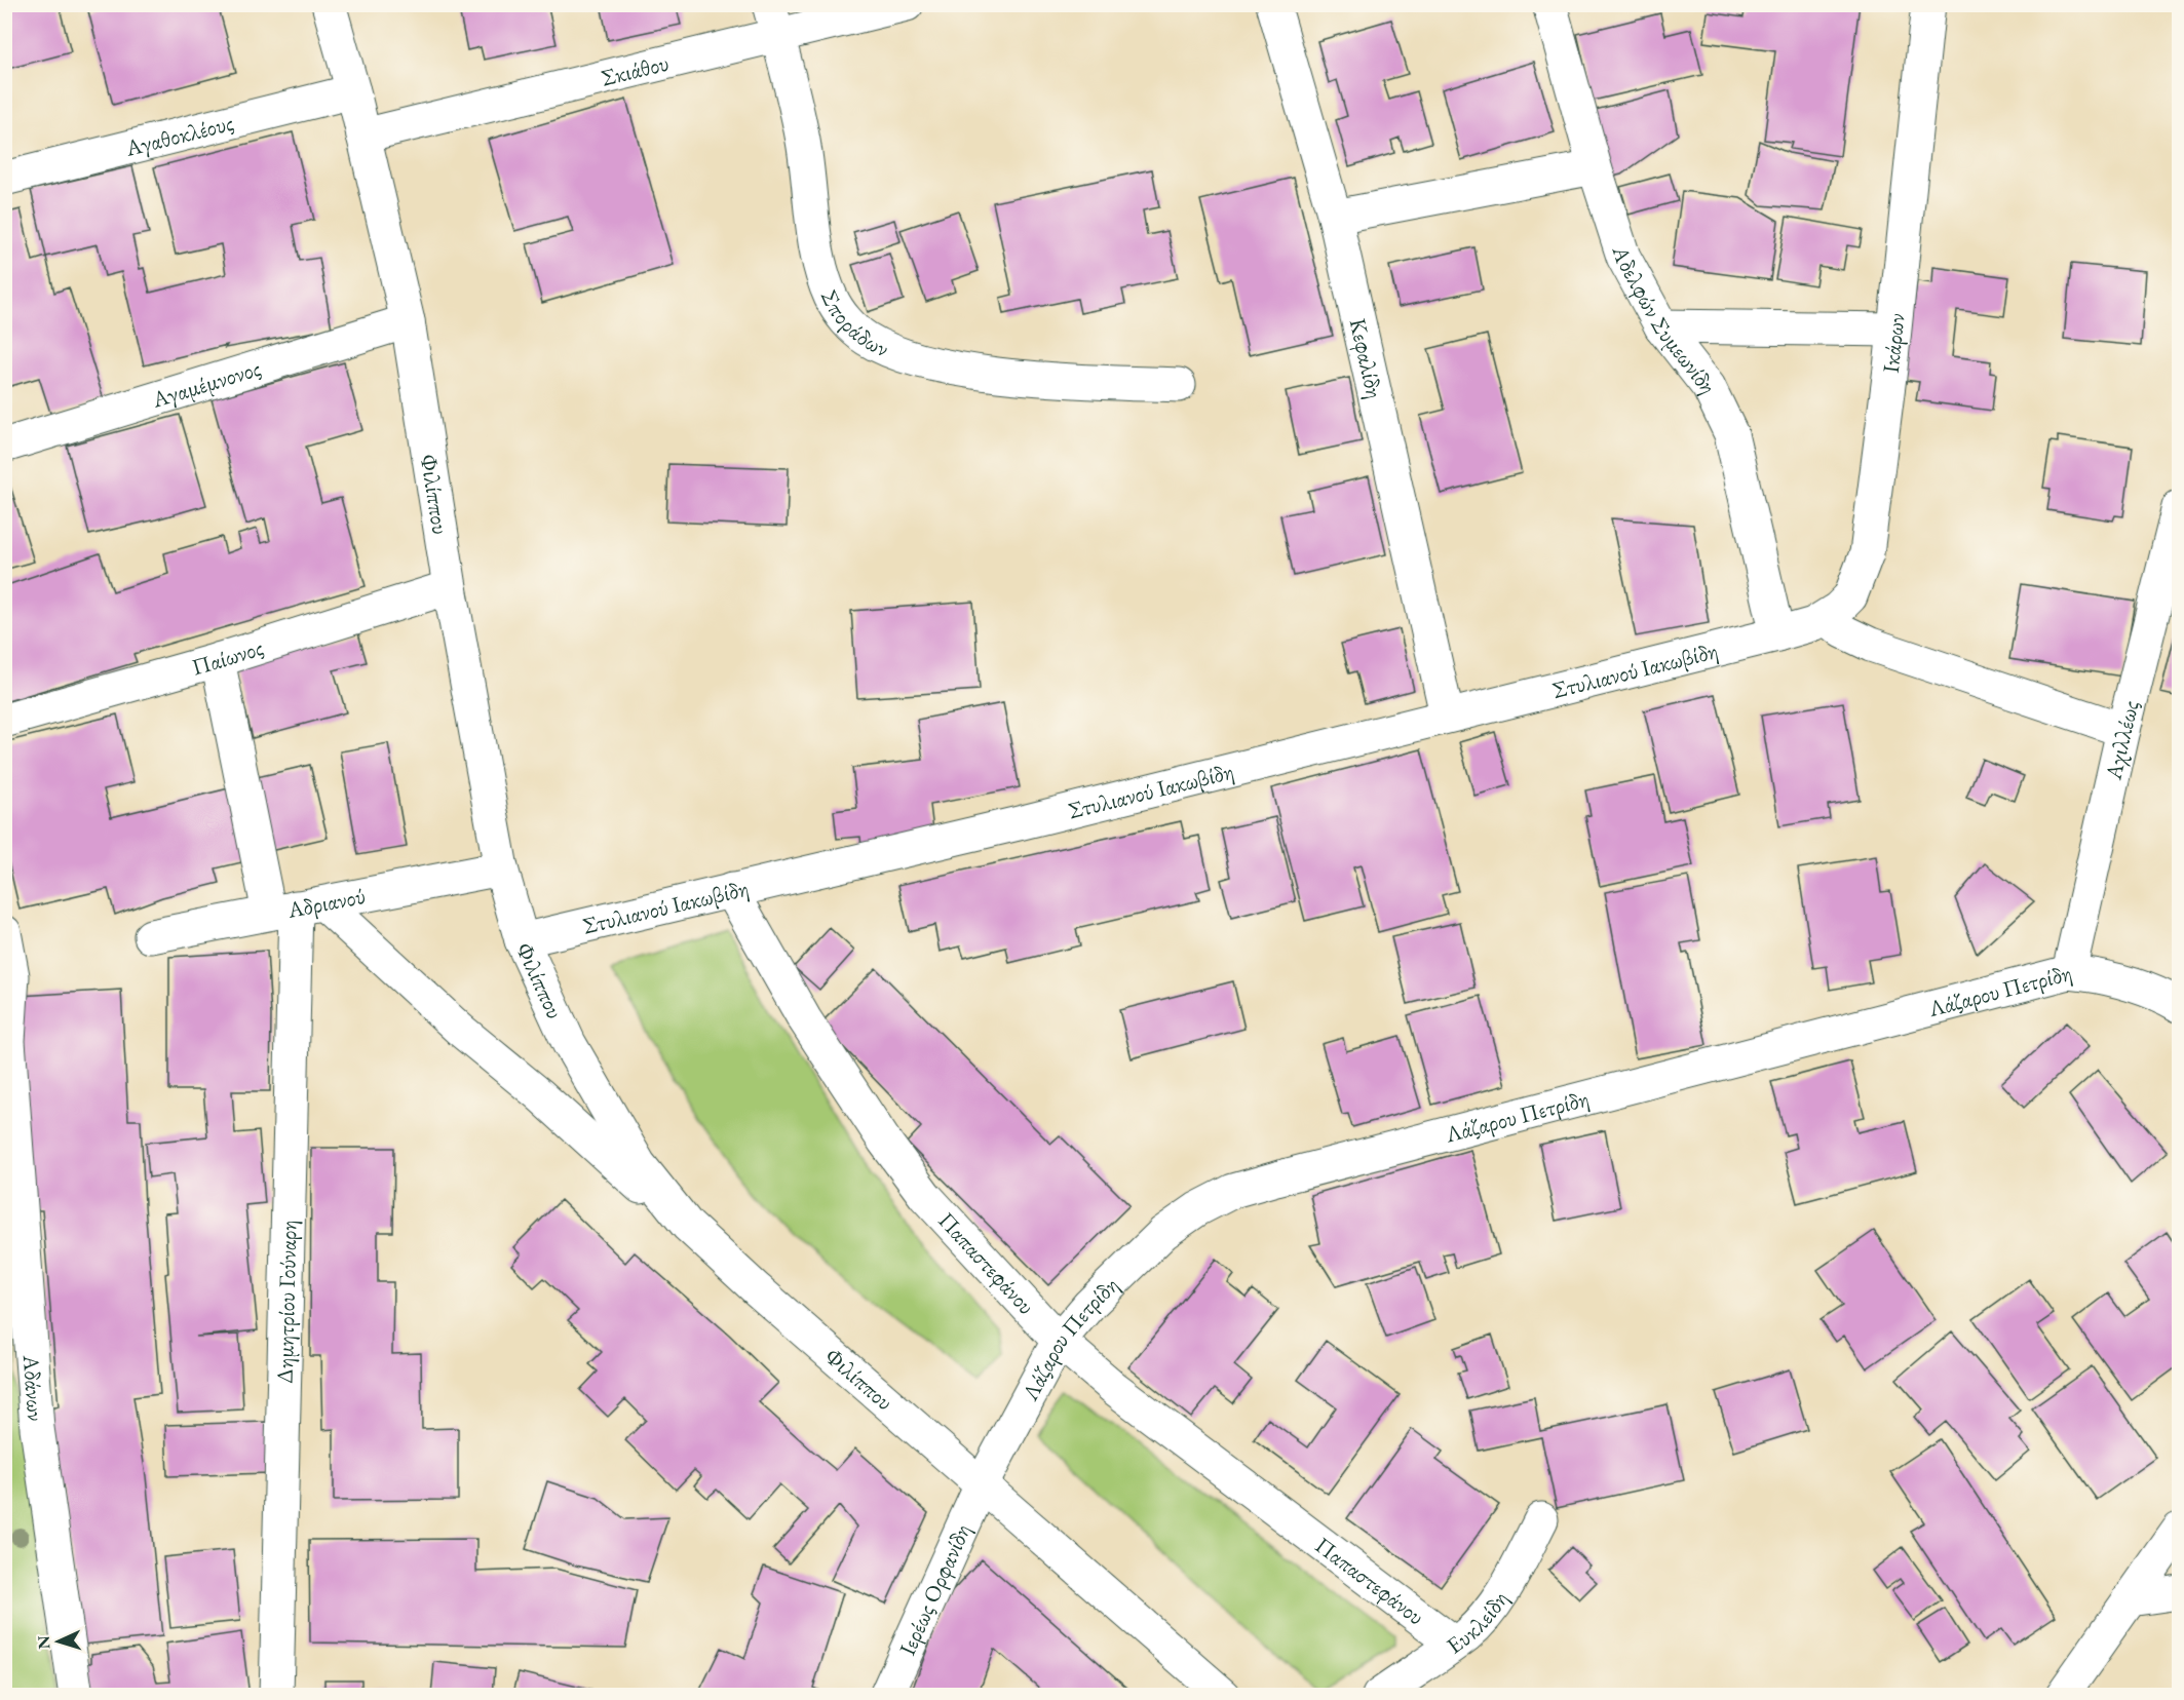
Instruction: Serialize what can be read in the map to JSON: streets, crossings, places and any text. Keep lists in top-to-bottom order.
{
  "streets": {
    "street": [
      "Σκιάθου",
      "Αγαθοκλέους",
      "Σποράδων",
      "Αδελφών Συμεωνίδη",
      "Ικάρων",
      "Κεφαλίδη",
      "Αγαμέμνονος",
      "Φιλίππου",
      "Παίωνος",
      "Στυλιανού Ιακωβίδη",
      "Αχιλλέως",
      "Αδριανού",
      "Λάζαρου Πετρίδη",
      "Παπαστεφάνου",
      "Δημητρίου Γούναρη",
      "Αδάνων",
      "Ιερέως Ορφανίδη",
      "Ευκλείδη"
    ]
  },
  "crossings": [
    ["Σκιάθου", "Σποράδων"],
    ["Σκιάθου", "Φιλίππου"],
    ["Αγαθοκλέους", "Φιλίππου"],
    ["Αδελφών Συμεωνίδη", "Ικάρων"],
    ["Αδελφών Συμεωνίδη", "Στυλιανού Ιακωβίδη"],
    ["Ικάρων", "Στυλιανού Ιακωβίδη"],
    ["Κεφαλίδη", "Στυλιανού Ιακωβίδη"],
    ["Αγαμέμνονος", "Φιλίππου"],
    ["Φιλίππου", "Παίωνος"],
    ["Φιλίππου", "Στυλιανού Ιακωβίδη"],
    ["Φιλίππου", "Αδριανού"],
    ["Φιλίππου", "Λάζαρου Πετρίδη"],
    ["Φιλίππου", "Ιερέως Ορφανίδη"],
    ["Παίωνος", "Δημητρίου Γούναρη"],
    ["Στυλιανού Ιακωβίδη", "Παπαστεφάνου"],
    ["Αχιλλέως", "Λάζαρου Πετρίδη"],
    ["Αδριανού", "Δημητρίου Γούναρη"],
    ["Λάζαρου Πετρίδη", "Παπαστεφάνου"],
    ["Λάζαρου Πετρίδη", "Ιερέως Ορφανίδη"],
    ["Παπαστεφάνου", "Ευκλείδη"]
  ],
  "north": "left"
}
